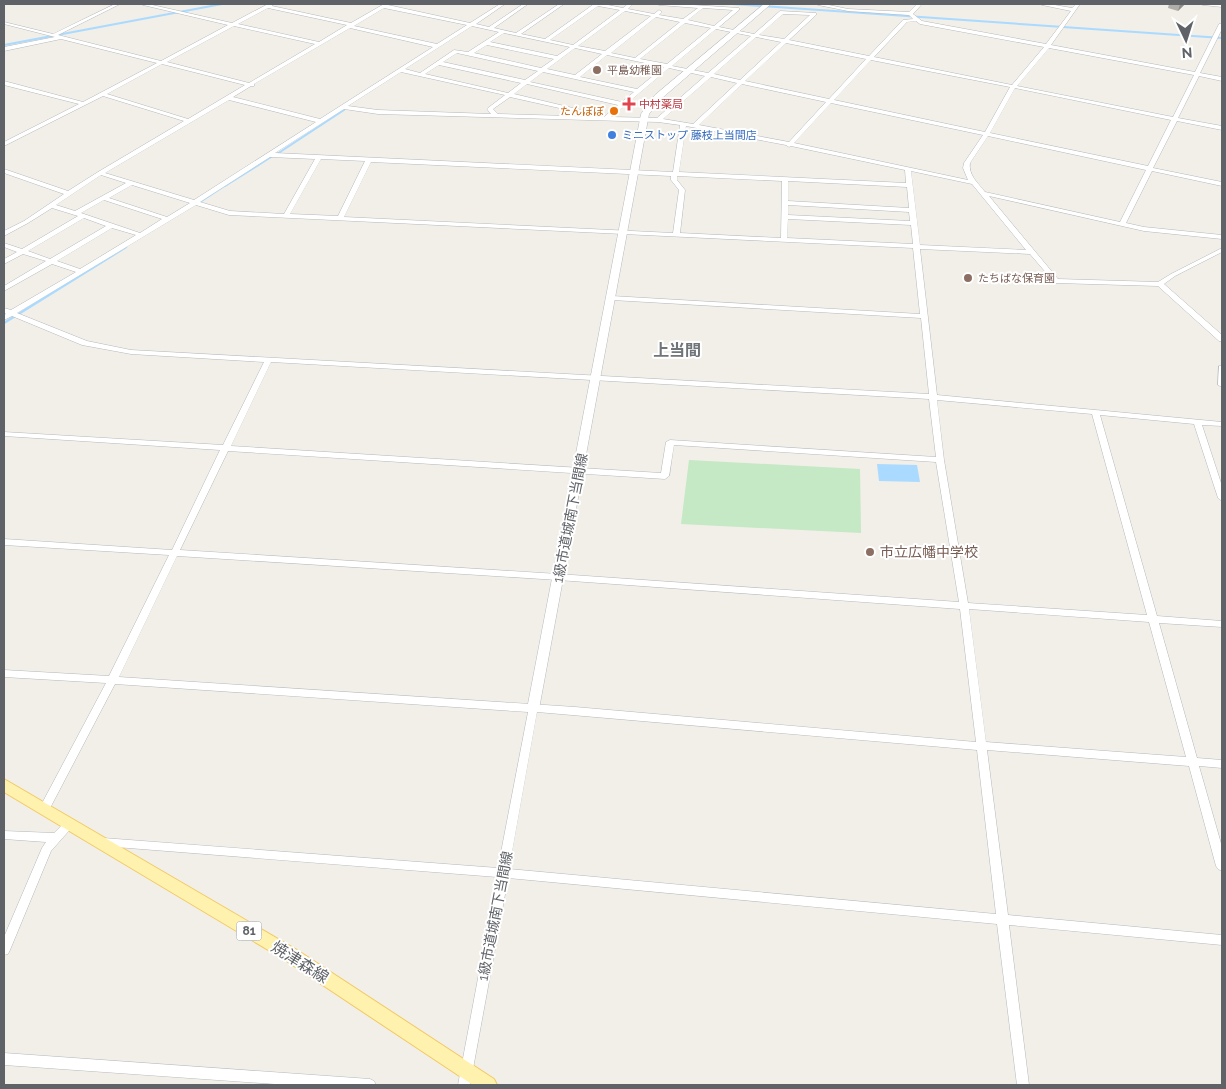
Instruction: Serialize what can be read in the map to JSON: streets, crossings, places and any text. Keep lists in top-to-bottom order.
{
  "streets": {
    "main road": ["81", "焼津森線"],
    "street": ["1級市道城南下当間線"]
  },
  "crossings": [
    ["1級市道城南下当間線", "焼津森線"]
  ],
  "districts": ["上当間"],
  "places": {
    "other": [
      "平島幼稚園",
      "たんぽぽ",
      "ミニストップ 藤枝上当間店",
      "たちばな保育園",
      "市立広幡中学校"
    ],
    "health": ["中村薬局"]
  },
  "north": "bottom"
}
